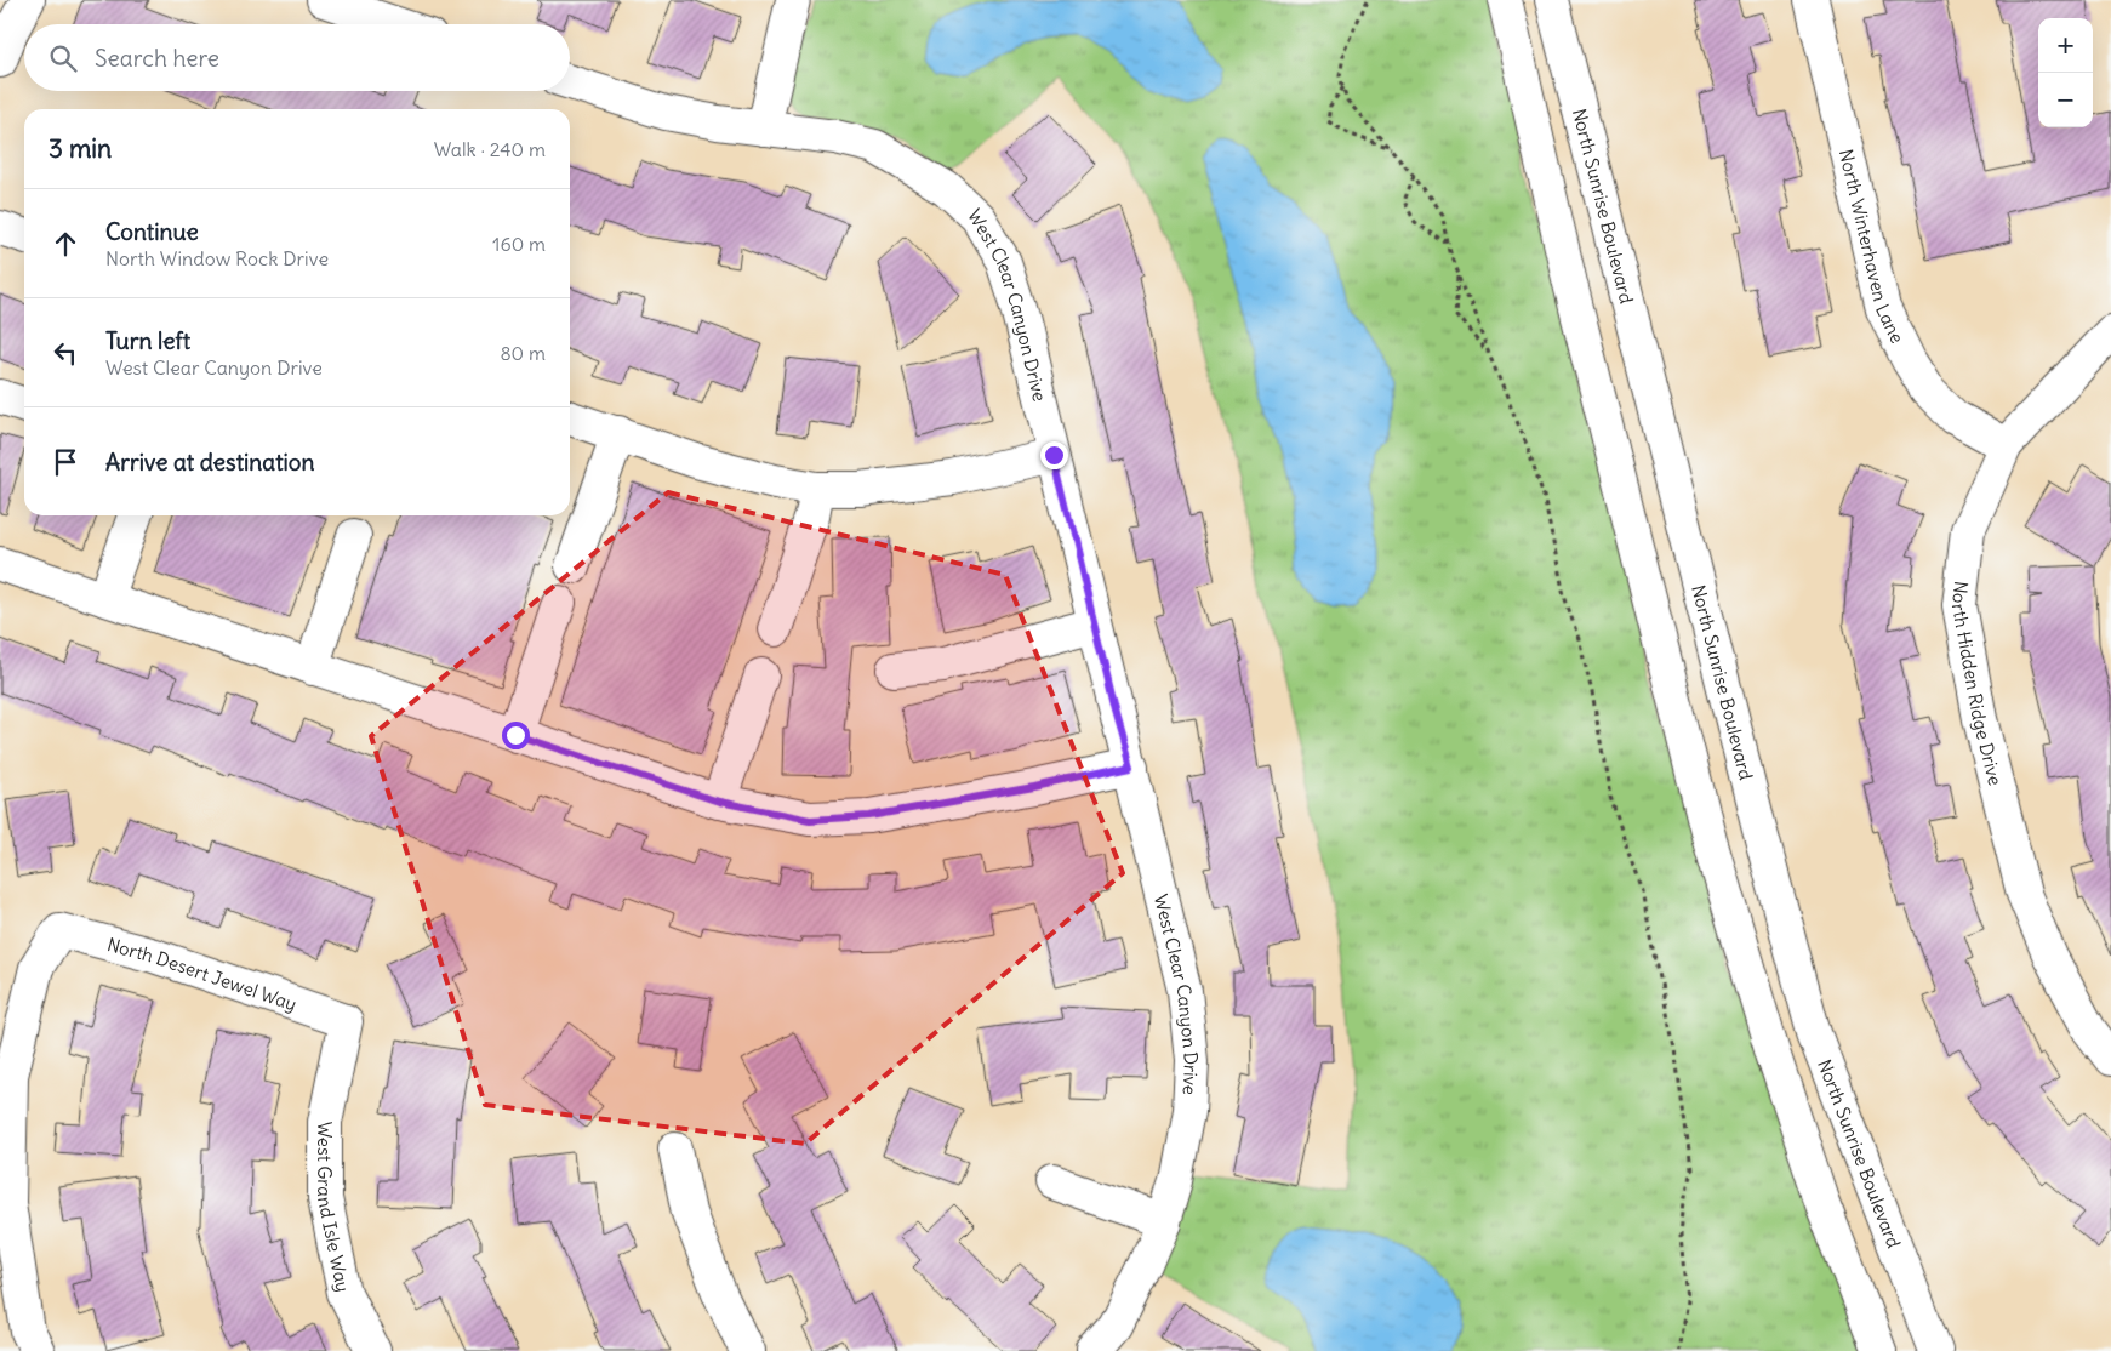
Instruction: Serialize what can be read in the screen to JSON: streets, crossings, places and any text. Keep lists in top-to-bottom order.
{
  "streets": {
    "street": [
      "North Sunrise Boulevard",
      "North Winterhaven Lane",
      "West Clear Canyon Drive",
      "North Hidden Ridge Drive",
      "North Desert Jewel Way",
      "West Grand Isle Way"
    ]
  },
  "crossings": [
    ["North Winterhaven Lane", "North Hidden Ridge Drive"],
    ["North Desert Jewel Way", "West Grand Isle Way"]
  ],
  "page": {
    "map_buttons": ["+", "−"],
    "search": "Search here",
    "heading": ["3 min", "Walk · 240 m"],
    "list": [
      ["Continue", "North Window Rock Drive", "160 m"],
      ["Turn left", "West Clear Canyon Drive", "80 m"],
      "Arrive at destination"
    ]
  }
}
